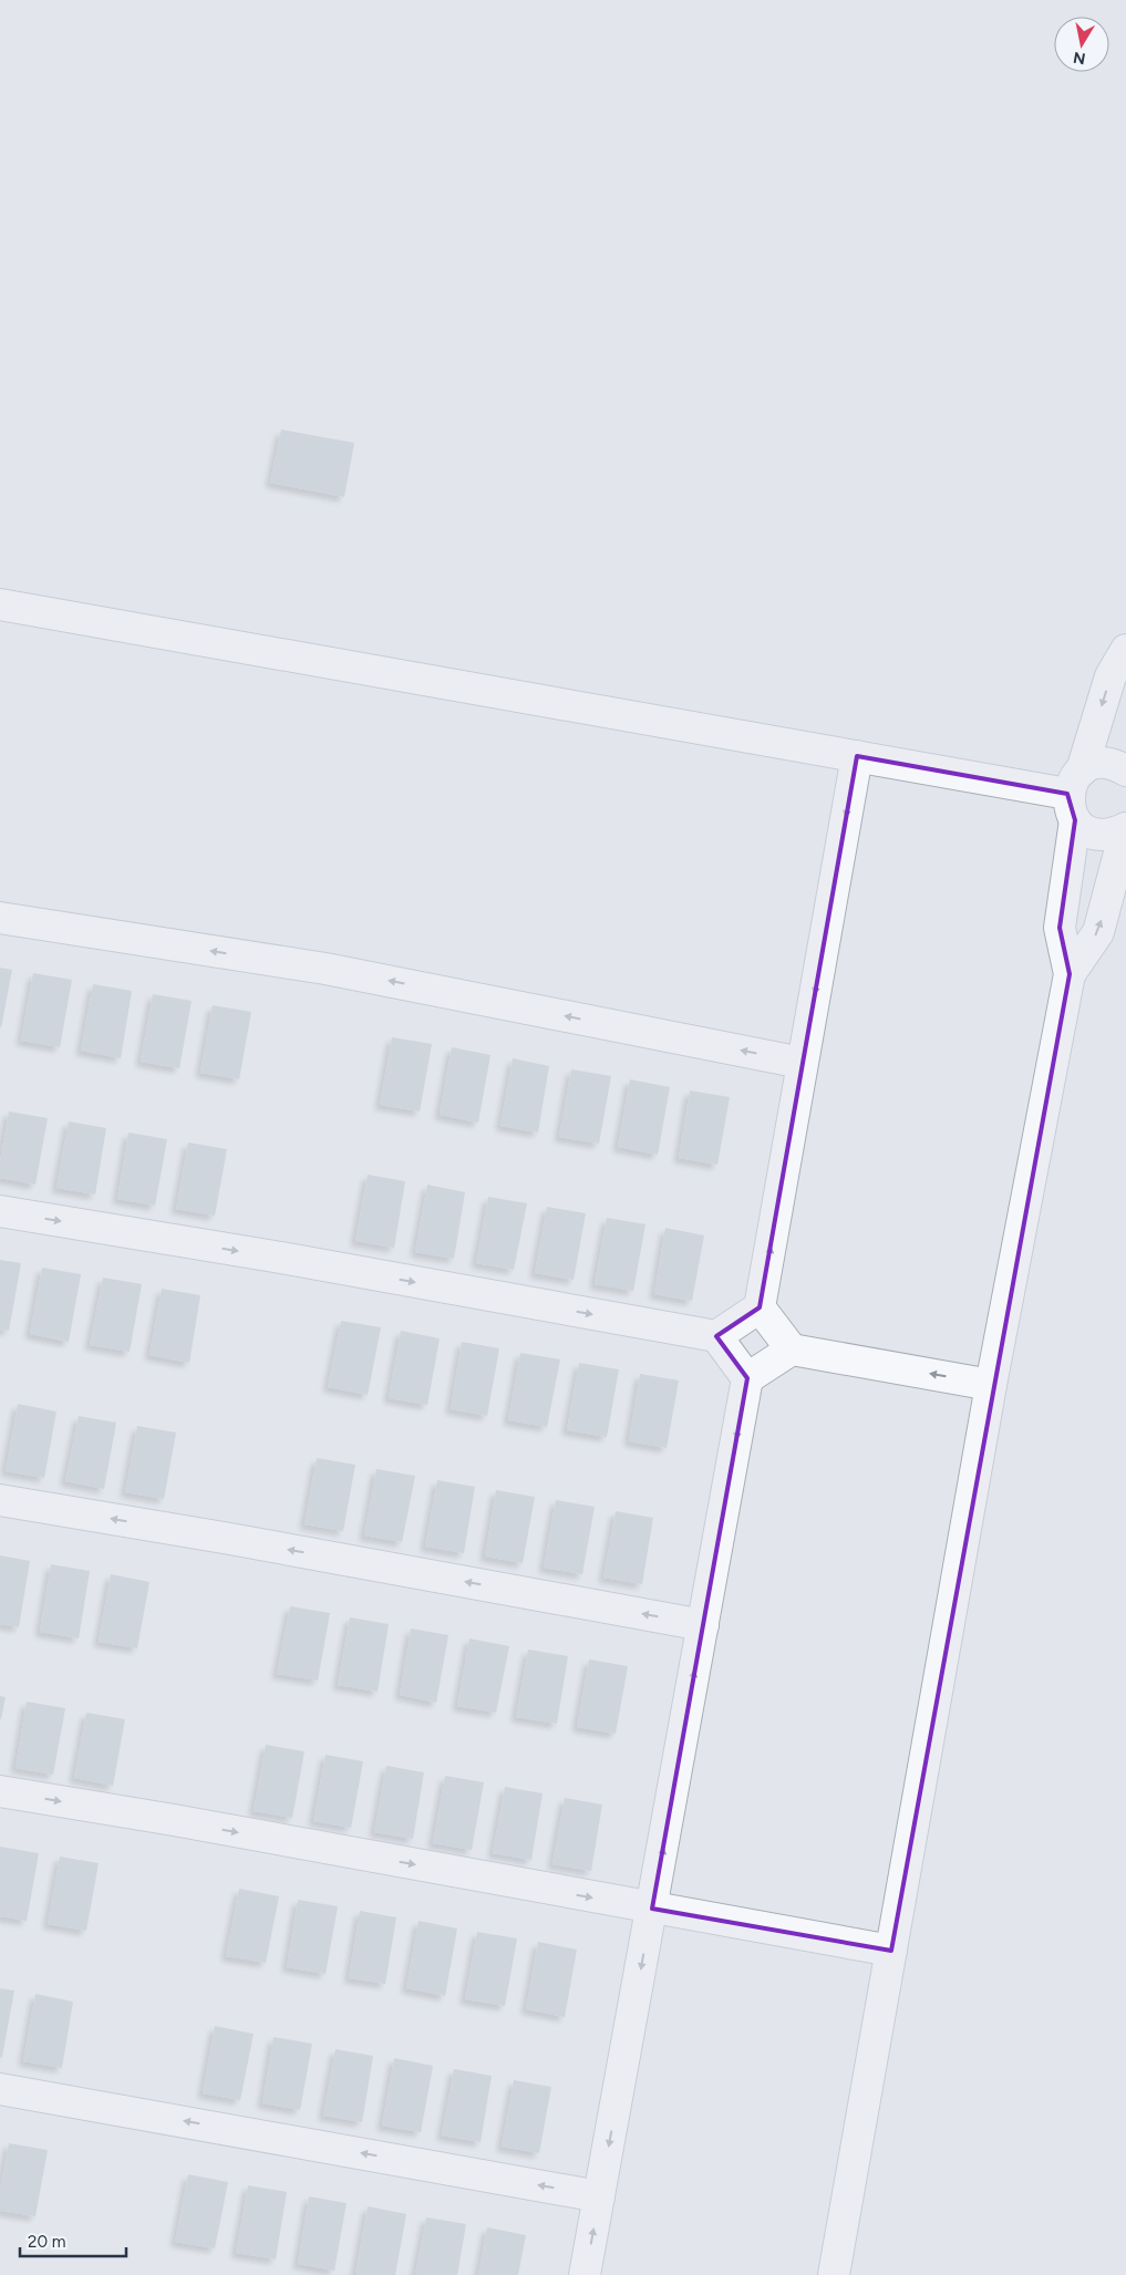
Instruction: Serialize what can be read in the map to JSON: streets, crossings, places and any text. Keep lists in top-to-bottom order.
{
  "scale_bar": "20 m",
  "north": "bottom"
}
